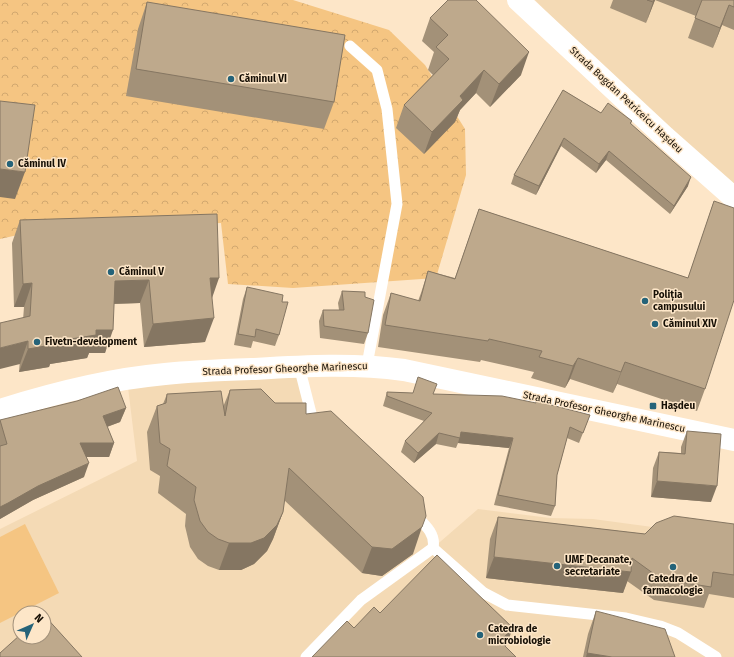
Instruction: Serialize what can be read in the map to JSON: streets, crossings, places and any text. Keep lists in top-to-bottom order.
{
  "streets": {
    "street": ["Strada Bogdan Petriceicu Hașdeu", "Strada Profesor Gheorghe Marinescu"]
  },
  "places": {
    "other": [
      "Căminul VI",
      "Căminul IV",
      "Căminul V",
      "Poliția campusului",
      "Căminul XIV",
      "Fivetn-development",
      "UMF Decanate, secretariate",
      "Catedra de farmacologie",
      "Catedra de microbiologie"
    ],
    "transit": ["Hașdeu"]
  },
  "north": "top right"
}
